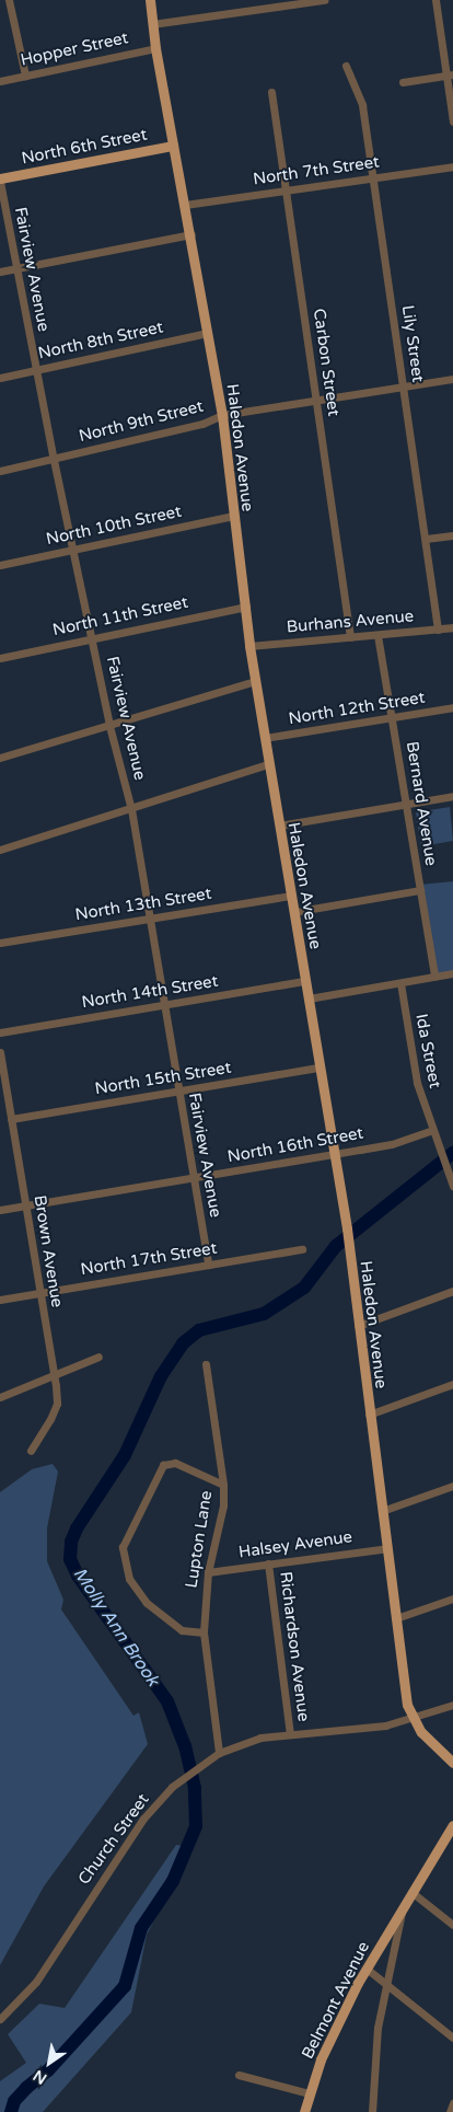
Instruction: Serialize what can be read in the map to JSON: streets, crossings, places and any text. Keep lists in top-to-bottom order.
{
  "streets": {
    "main road": ["North 6th Street", "Haledon Avenue", "Belmont Avenue"],
    "street": [
      "Hopper Street",
      "North 7th Street",
      "Fairview Avenue",
      "North 8th Street",
      "Lily Street",
      "Carbon Street",
      "North 9th Street",
      "North 10th Street",
      "North 11th Street",
      "Burhans Avenue",
      "North 12th Street",
      "Bernard Avenue",
      "North 13th Street",
      "North 14th Street",
      "Ida Street",
      "North 15th Street",
      "North 16th Street",
      "Brown Avenue",
      "North 17th Street",
      "Lupton Lane",
      "Halsey Avenue",
      "Richardson Avenue",
      "Church Street"
    ]
  },
  "crossings": [
    ["Hopper Street", "Haledon Avenue"],
    ["North 6th Street", "Fairview Avenue"],
    ["North 6th Street", "Haledon Avenue"],
    ["North 7th Street", "Lily Street"],
    ["North 7th Street", "Carbon Street"],
    ["North 7th Street", "Haledon Avenue"],
    ["Fairview Avenue", "North 8th Street"],
    ["Fairview Avenue", "North 9th Street"],
    ["Fairview Avenue", "North 10th Street"],
    ["Fairview Avenue", "North 11th Street"],
    ["Fairview Avenue", "North 13th Street"],
    ["Fairview Avenue", "North 14th Street"],
    ["Fairview Avenue", "North 15th Street"],
    ["Fairview Avenue", "North 16th Street"],
    ["Fairview Avenue", "North 17th Street"],
    ["North 8th Street", "Haledon Avenue"],
    ["Lily Street", "North 9th Street"],
    ["Lily Street", "Burhans Avenue"],
    ["Carbon Street", "North 9th Street"],
    ["Carbon Street", "Burhans Avenue"],
    ["North 9th Street", "Haledon Avenue"],
    ["Haledon Avenue", "North 10th Street"],
    ["Haledon Avenue", "North 11th Street"],
    ["Haledon Avenue", "Burhans Avenue"],
    ["Haledon Avenue", "North 12th Street"],
    ["Haledon Avenue", "North 13th Street"],
    ["Haledon Avenue", "North 14th Street"],
    ["Haledon Avenue", "North 15th Street"],
    ["Haledon Avenue", "North 16th Street"],
    ["Haledon Avenue", "Halsey Avenue"],
    ["Haledon Avenue", "Church Street"],
    ["Burhans Avenue", "Bernard Avenue"],
    ["North 12th Street", "Bernard Avenue"],
    ["Ida Street", "North 16th Street"],
    ["North 15th Street", "Brown Avenue"],
    ["North 16th Street", "Brown Avenue"],
    ["Brown Avenue", "North 17th Street"],
    ["Lupton Lane", "Halsey Avenue"],
    ["Lupton Lane", "Church Street"],
    ["Halsey Avenue", "Richardson Avenue"],
    ["Richardson Avenue", "Church Street"]
  ],
  "water": ["Molly Ann Brook"],
  "north": "bottom left"
}
